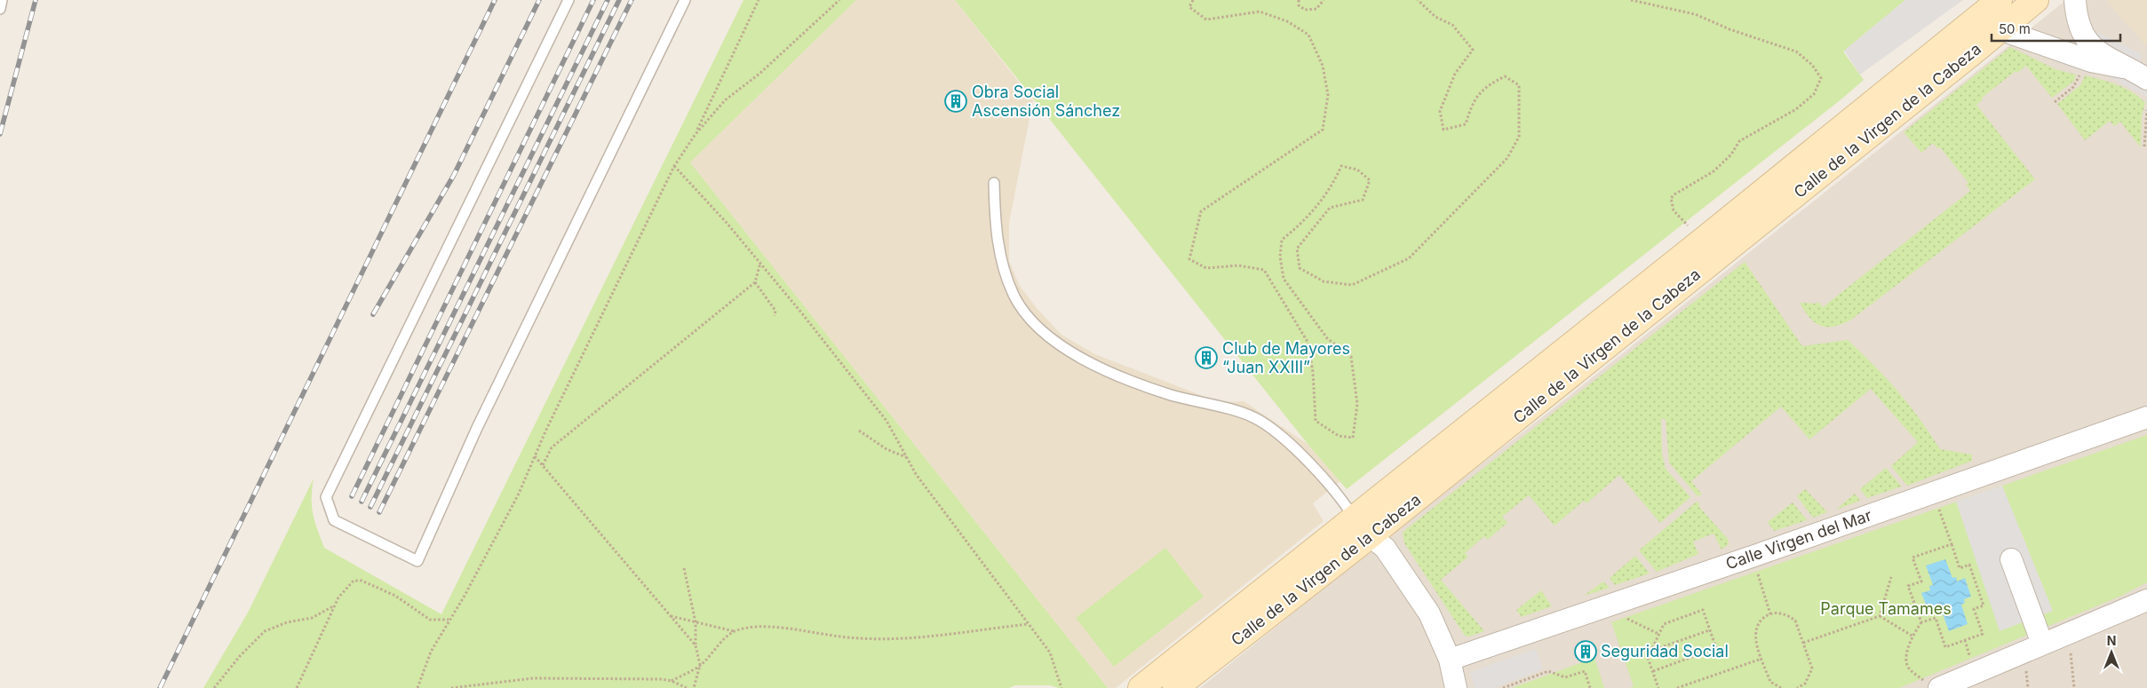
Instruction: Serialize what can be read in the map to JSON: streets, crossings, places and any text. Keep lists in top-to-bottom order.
{
  "streets": {
    "main road": ["Calle de la Virgen de la Cabeza"],
    "street": ["Calle Virgen del Mar"]
  },
  "parks": ["Parque Tamames"],
  "places": {
    "building": ["Obra Social Ascensión Sánchez", "Club de Mayores “Juan XXIII”", "Seguridad Social"]
  },
  "scale_bar": "50 m",
  "north": "top"
}
